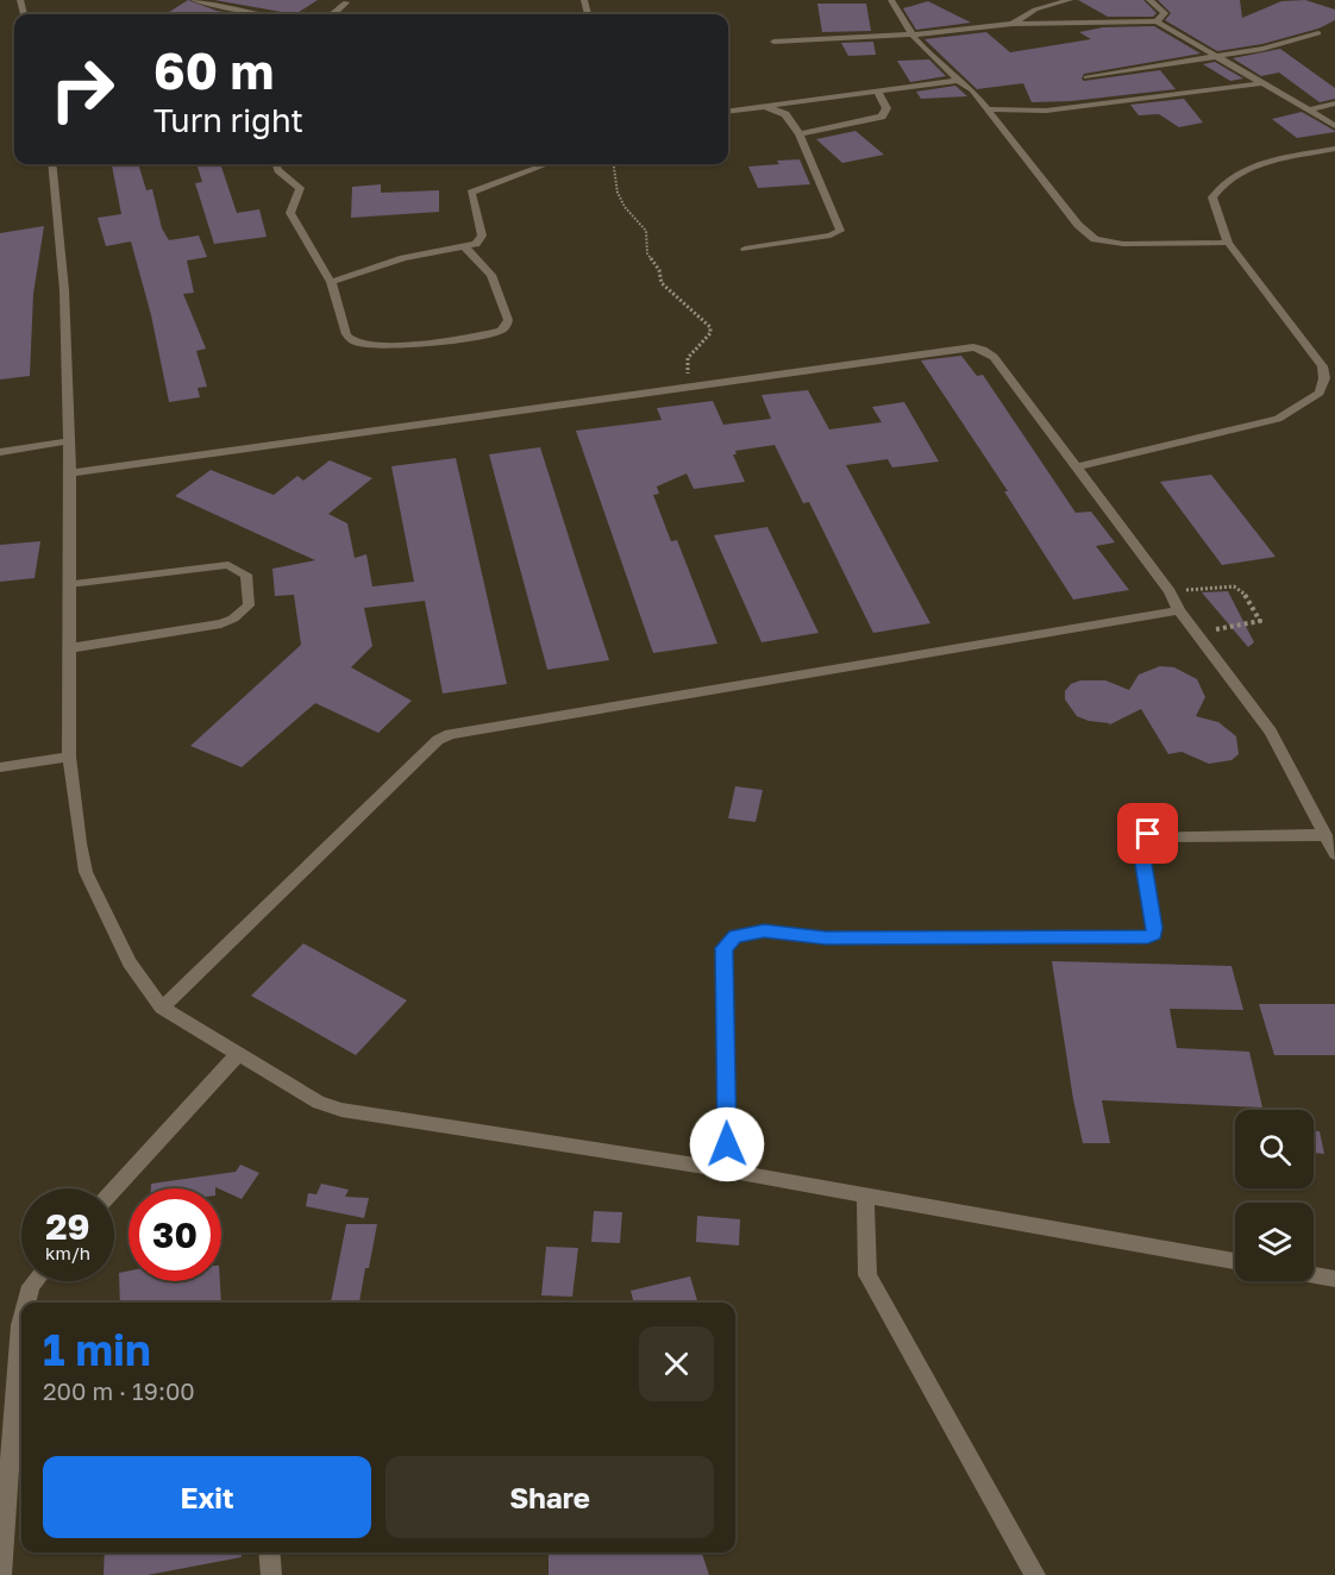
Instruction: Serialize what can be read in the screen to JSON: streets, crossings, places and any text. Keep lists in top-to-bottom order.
{
  "page": {
    "turn": ["60 m", "Turn right"],
    "speed": "29 km/h",
    "limit": "30",
    "heading": ["1 min", "200 m · 19:00"],
    "buttons": ["Exit", "Share"]
  }
}
